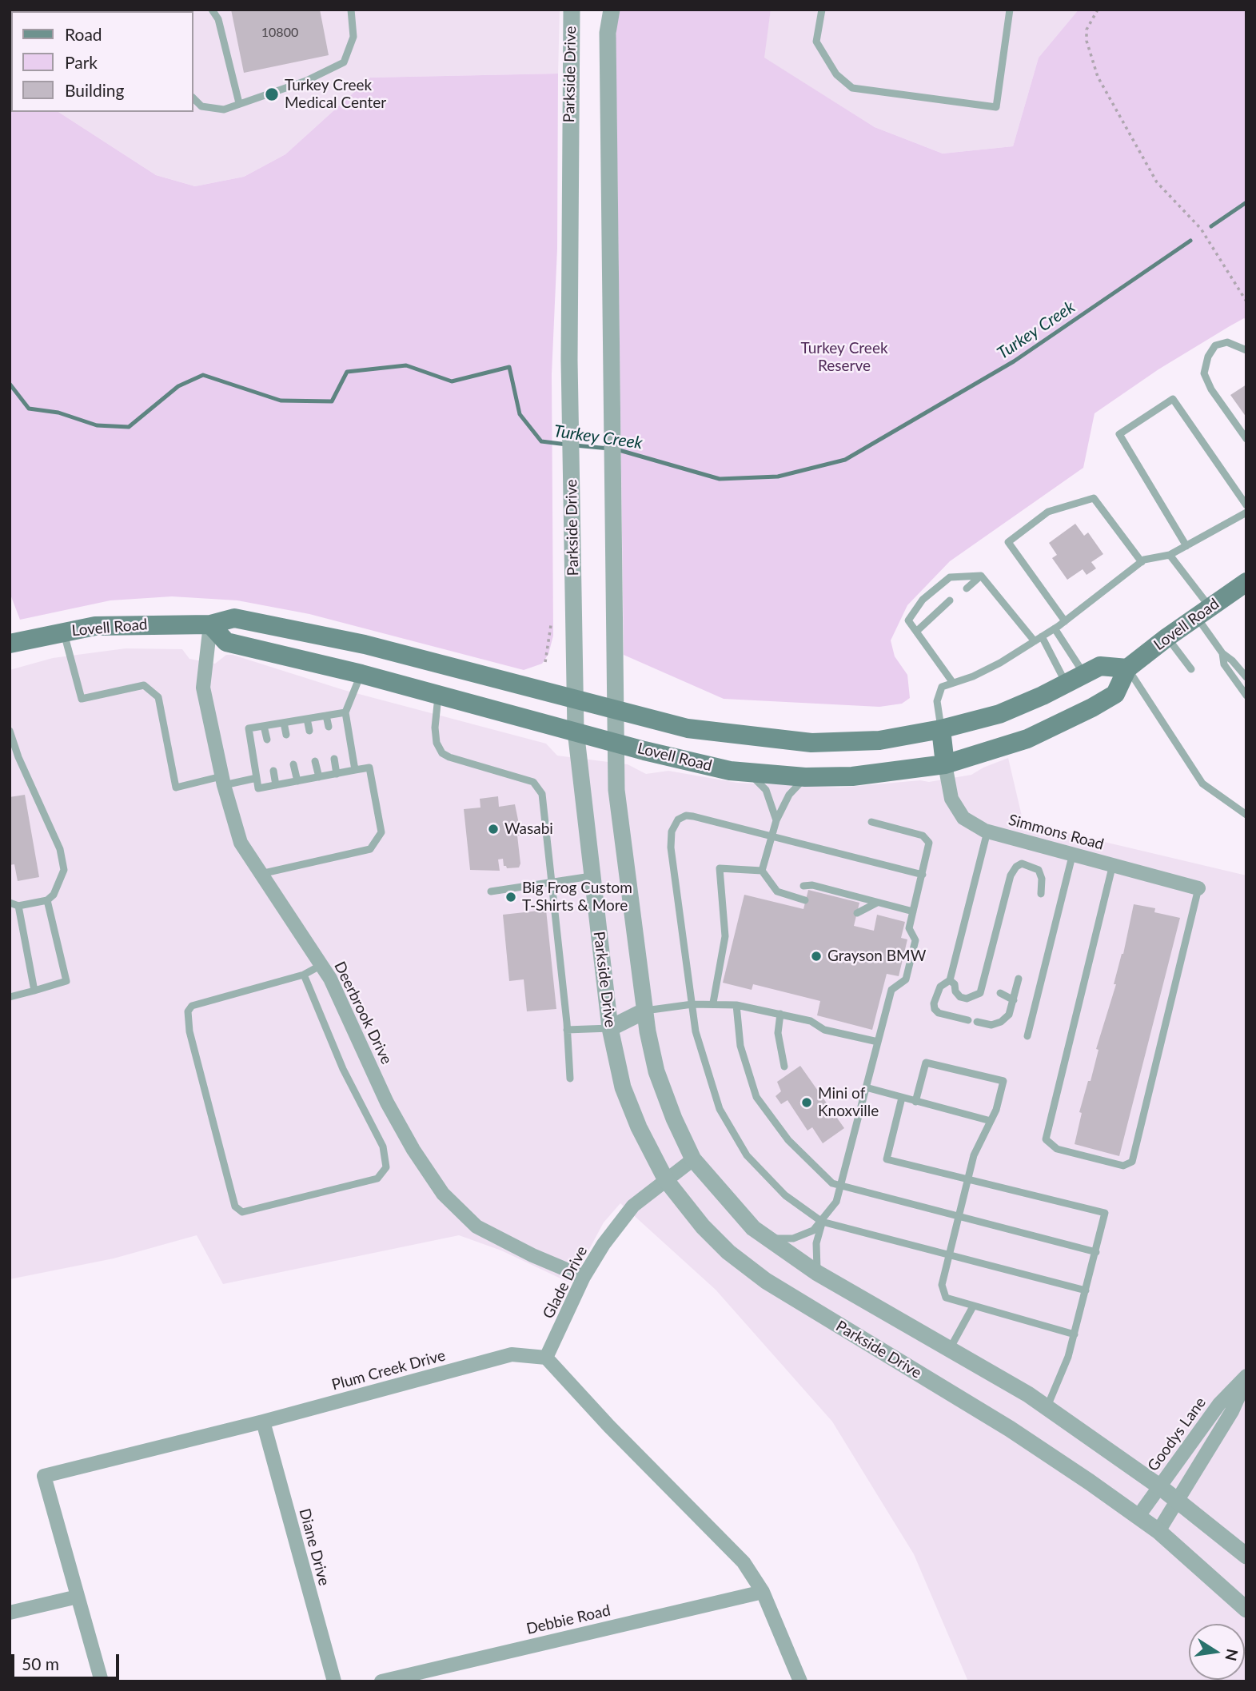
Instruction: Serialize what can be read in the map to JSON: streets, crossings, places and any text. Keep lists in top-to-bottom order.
{
  "streets": {
    "main road": ["Lovell Road"],
    "street": [
      "Parkside Drive",
      "Simmons Road",
      "Deerbrook Drive",
      "Glade Drive",
      "Plum Creek Drive",
      "Goodys Lane",
      "Diane Drive",
      "Debbie Road"
    ]
  },
  "crossings": [
    ["Parkside Drive", "Lovell Road"],
    ["Parkside Drive", "Glade Drive"],
    ["Parkside Drive", "Goodys Lane"],
    ["Lovell Road", "Simmons Road"],
    ["Lovell Road", "Deerbrook Drive"],
    ["Deerbrook Drive", "Glade Drive"],
    ["Glade Drive", "Plum Creek Drive"],
    ["Plum Creek Drive", "Diane Drive"]
  ],
  "water": ["Turkey Creek"],
  "parks": ["Turkey Creek Reserve"],
  "places": [
    "Turkey Creek Medical Center",
    "Wasabi",
    "Big Frog Custom T-Shirts & More",
    "Grayson BMW",
    "Mini of Knoxville"
  ],
  "house_numbers": ["10800"],
  "legend": ["Road", "Park", "Building"],
  "scale_bar": "50 m",
  "north": "right"
}
